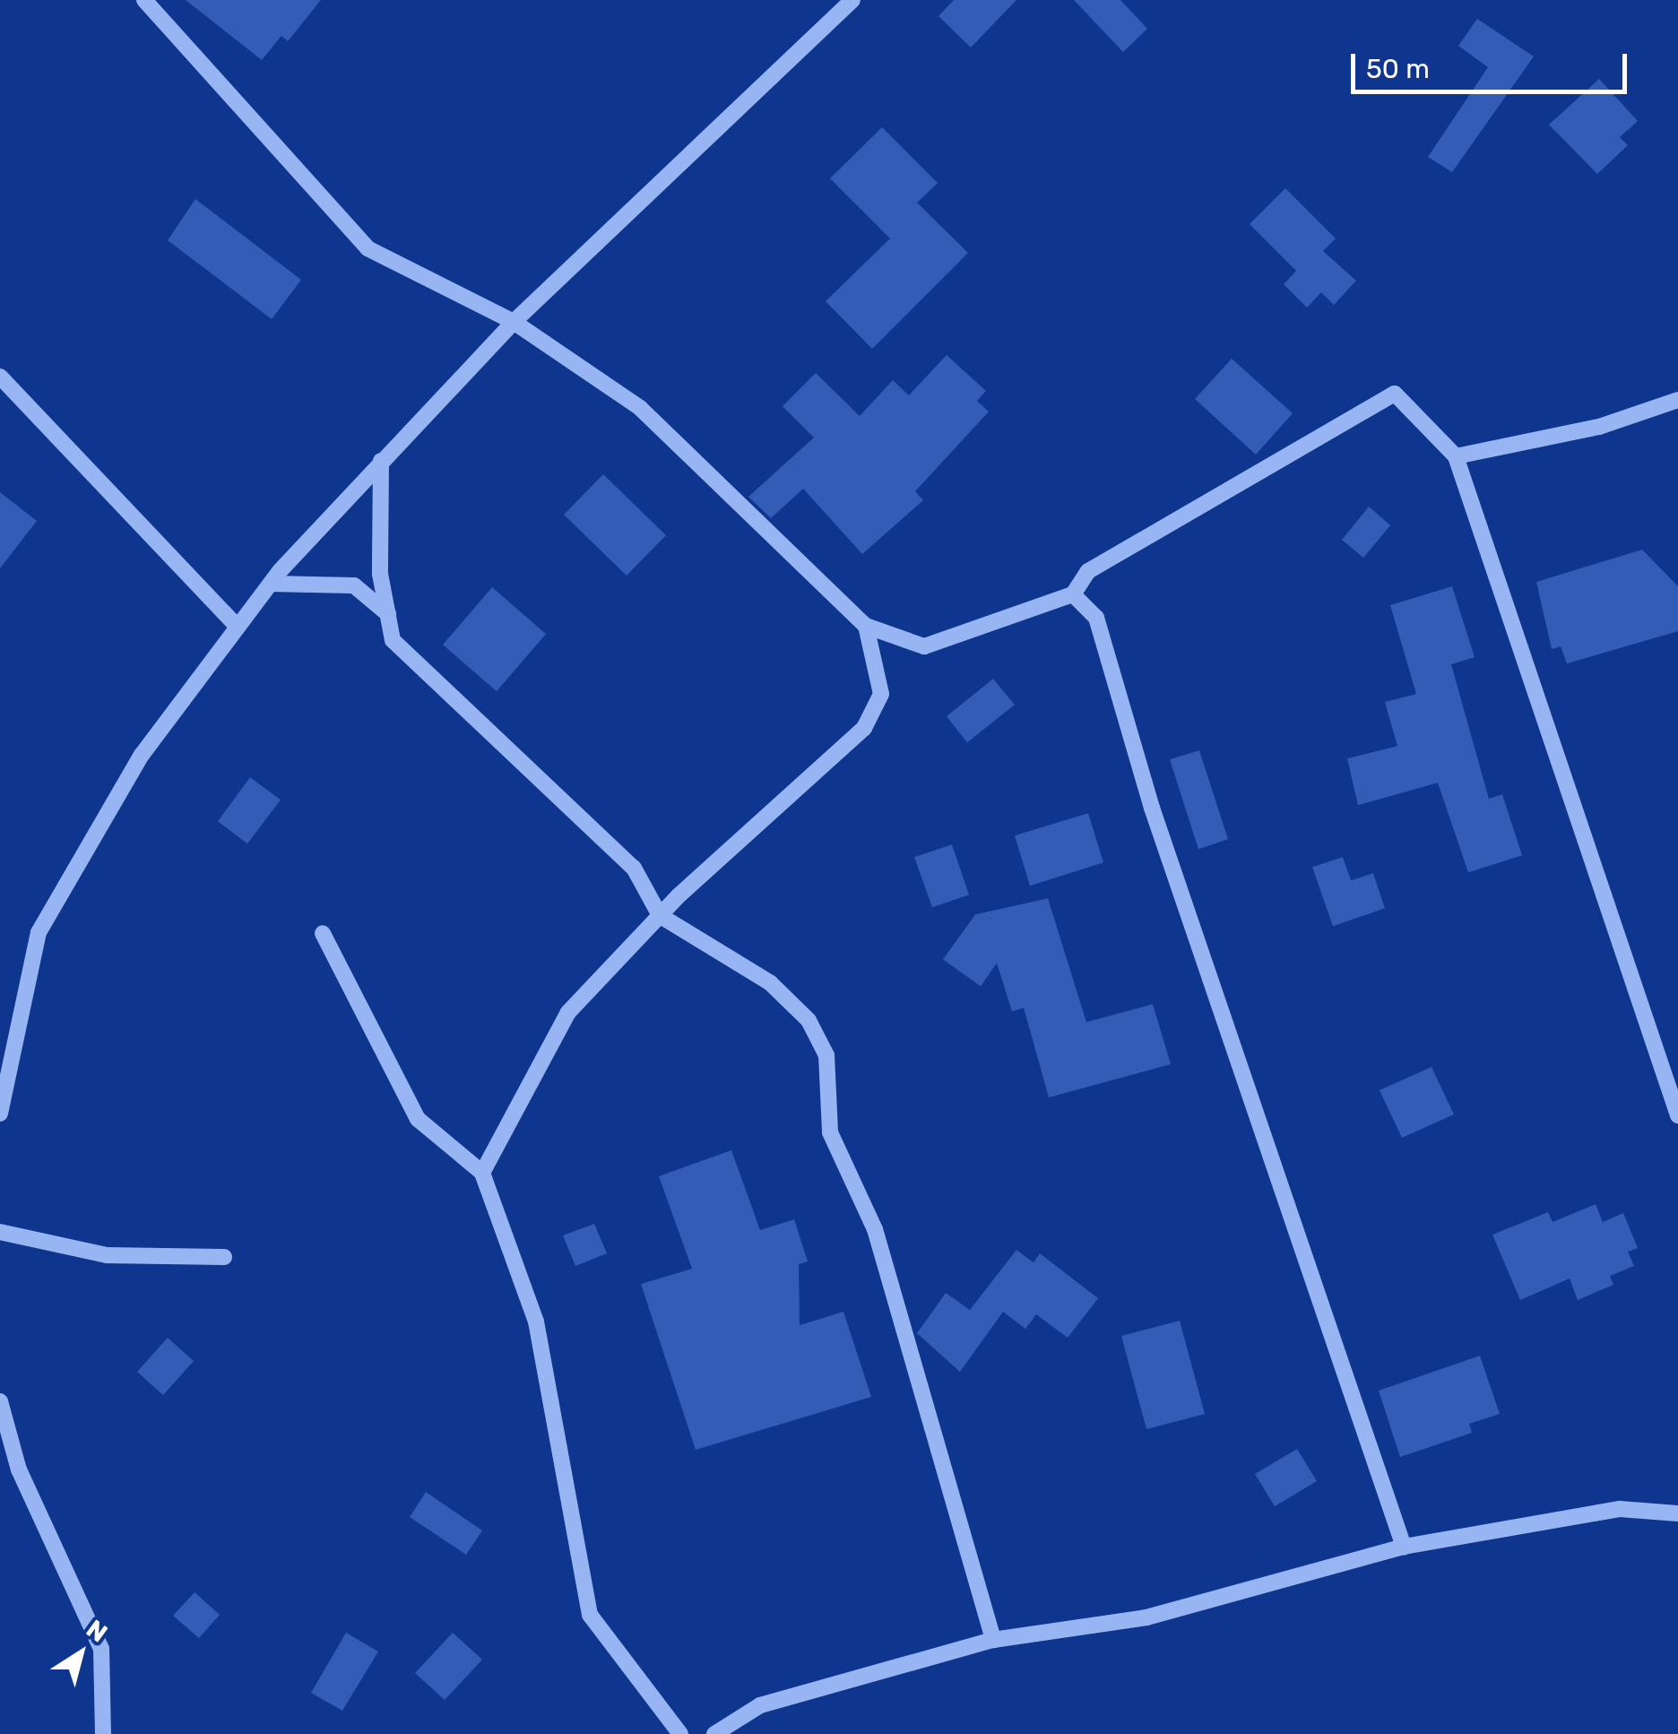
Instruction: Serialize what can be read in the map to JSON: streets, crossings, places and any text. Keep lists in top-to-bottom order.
{
  "scale_bar": "50 m",
  "north": "top right"
}
